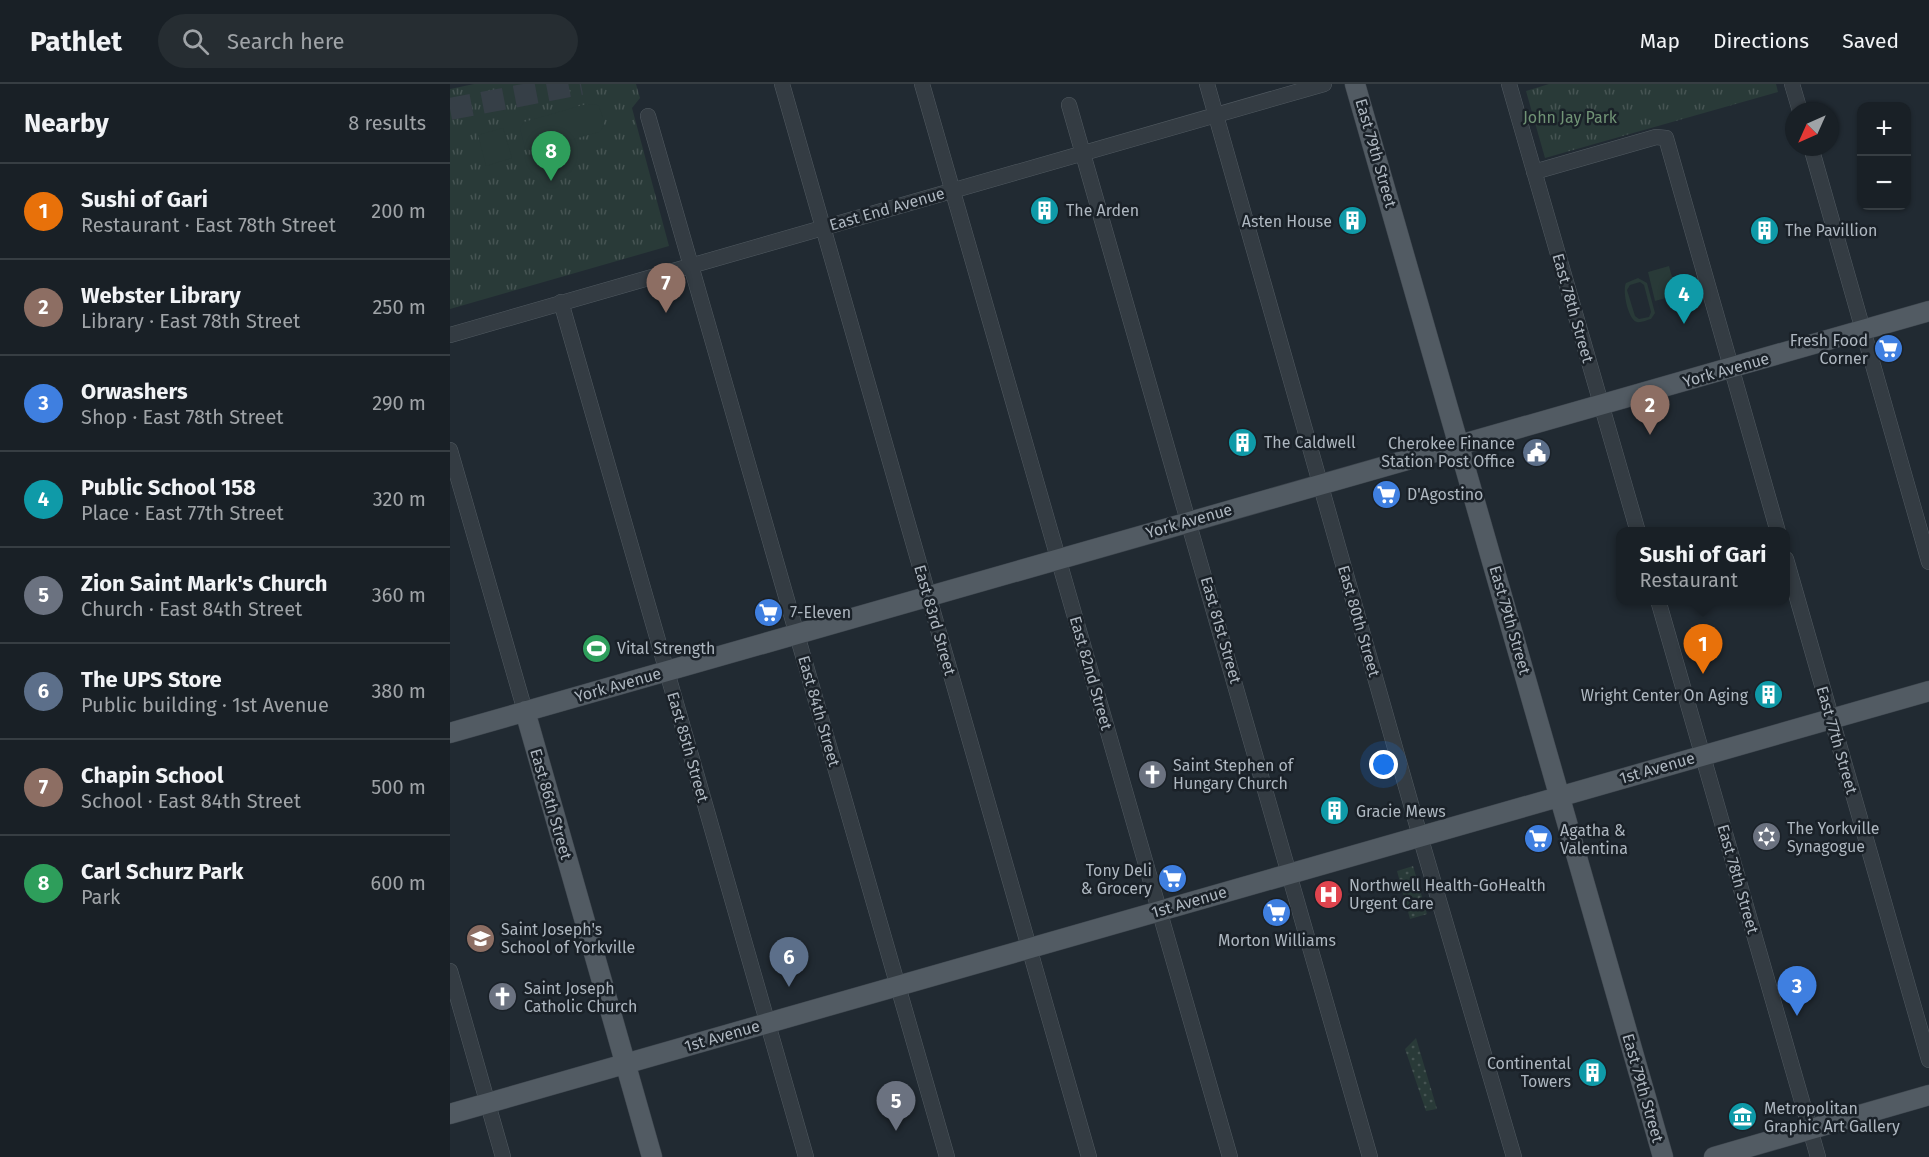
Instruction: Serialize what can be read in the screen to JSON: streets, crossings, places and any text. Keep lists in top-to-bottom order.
{
  "streets": {
    "main road": [
      "East 79th Street",
      "York Avenue",
      "1st Avenue",
      "East 86th Street"
    ],
    "street": [
      "East End Avenue",
      "East 78th Street",
      "East 83rd Street",
      "East 80th Street",
      "East 81st Street",
      "East 82nd Street",
      "East 84th Street",
      "East 77th Street",
      "East 85th Street"
    ]
  },
  "crossings": [
    ["East 79th Street", "York Avenue"],
    ["East 79th Street", "1st Avenue"],
    ["East End Avenue", "East 83rd Street"],
    ["East End Avenue", "East 80th Street"],
    ["East End Avenue", "East 81st Street"],
    ["East End Avenue", "East 82nd Street"],
    ["East End Avenue", "East 84th Street"],
    ["East End Avenue", "East 85th Street"],
    ["East 78th Street", "York Avenue"],
    ["East 78th Street", "1st Avenue"],
    ["York Avenue", "East 83rd Street"],
    ["York Avenue", "East 80th Street"],
    ["York Avenue", "East 81st Street"],
    ["York Avenue", "East 82nd Street"],
    ["York Avenue", "East 84th Street"],
    ["York Avenue", "East 85th Street"],
    ["York Avenue", "East 86th Street"],
    ["East 83rd Street", "1st Avenue"],
    ["East 80th Street", "1st Avenue"],
    ["East 81st Street", "1st Avenue"],
    ["East 82nd Street", "1st Avenue"],
    ["East 84th Street", "1st Avenue"],
    ["East 77th Street", "1st Avenue"],
    ["East 85th Street", "1st Avenue"],
    ["1st Avenue", "East 86th Street"]
  ],
  "parks": ["John Jay Park"],
  "places": {
    "building": [
      "The Arden",
      "Asten House",
      "The Pavillion",
      "The Caldwell",
      "Wright Center On Aging",
      "Gracie Mews",
      "Continental Towers"
    ],
    "supermarket": [
      "Fresh Food Corner",
      "D'Agostino",
      "7-Eleven",
      "Agatha & Valentina",
      "Tony Deli & Grocery",
      "Morton Williams"
    ],
    "public building": ["Cherokee Finance Station Post Office"],
    "sports": ["Vital Strength"],
    "church": ["Saint Stephen of Hungary Church", "Saint Joseph Catholic Church"],
    "synagogue": ["The Yorkville Synagogue"],
    "hospital": ["Northwell Health-GoHealth Urgent Care"],
    "school or university": ["Saint Joseph's School of Yorkville"],
    "museum": ["Metropolitan Graphic Art Gallery"]
  },
  "north": "bottom left",
  "page": {
    "header": "Pathlet",
    "search": "Search here",
    "nav": ["Map", "Directions", "Saved"],
    "heading": ["Nearby", "8 results"],
    "map_buttons": ["+", "−"],
    "pins": [
      "8",
      "7",
      "4",
      "2",
      "1",
      "6",
      "3",
      "5"
    ],
    "list": [
      {
        "mark": "1",
        "name": "Sushi of Gari",
        "note": "Restaurant · East 78th Street",
        "value": "200 m"
      },
      {
        "mark": "2",
        "name": "Webster Library",
        "note": "Library · East 78th Street",
        "value": "250 m"
      },
      {
        "mark": "3",
        "name": "Orwashers",
        "note": "Shop · East 78th Street",
        "value": "290 m"
      },
      {
        "mark": "4",
        "name": "Public School 158",
        "note": "Place · East 77th Street",
        "value": "320 m"
      },
      {
        "mark": "5",
        "name": "Zion Saint Mark's Church",
        "note": "Church · East 84th Street",
        "value": "360 m"
      },
      {
        "mark": "6",
        "name": "The UPS Store",
        "note": "Public building · 1st Avenue",
        "value": "380 m"
      },
      {
        "mark": "7",
        "name": "Chapin School",
        "note": "School · East 84th Street",
        "value": "500 m"
      },
      {
        "mark": "8",
        "name": "Carl Schurz Park",
        "note": "Park",
        "value": "600 m"
      }
    ],
    "popup": ["Sushi of Gari", "Restaurant"]
  }
}
